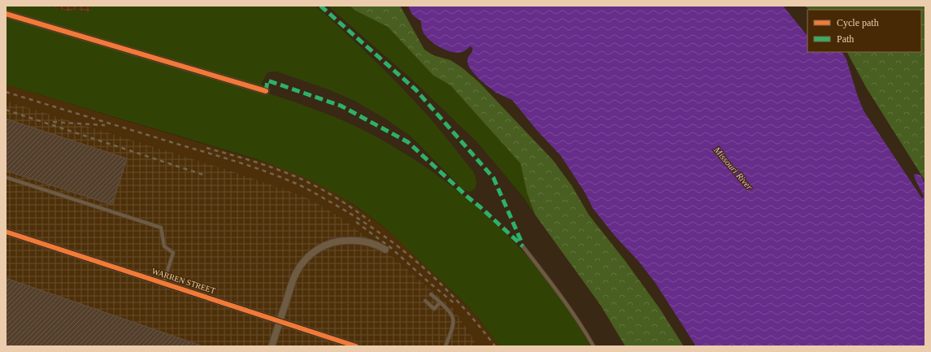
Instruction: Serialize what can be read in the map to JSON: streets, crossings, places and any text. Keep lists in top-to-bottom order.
{
  "streets": {
    "street": ["WARREN STREET"]
  },
  "water": ["Missouri River"],
  "legend": ["Cycle path", "Path"]
}
